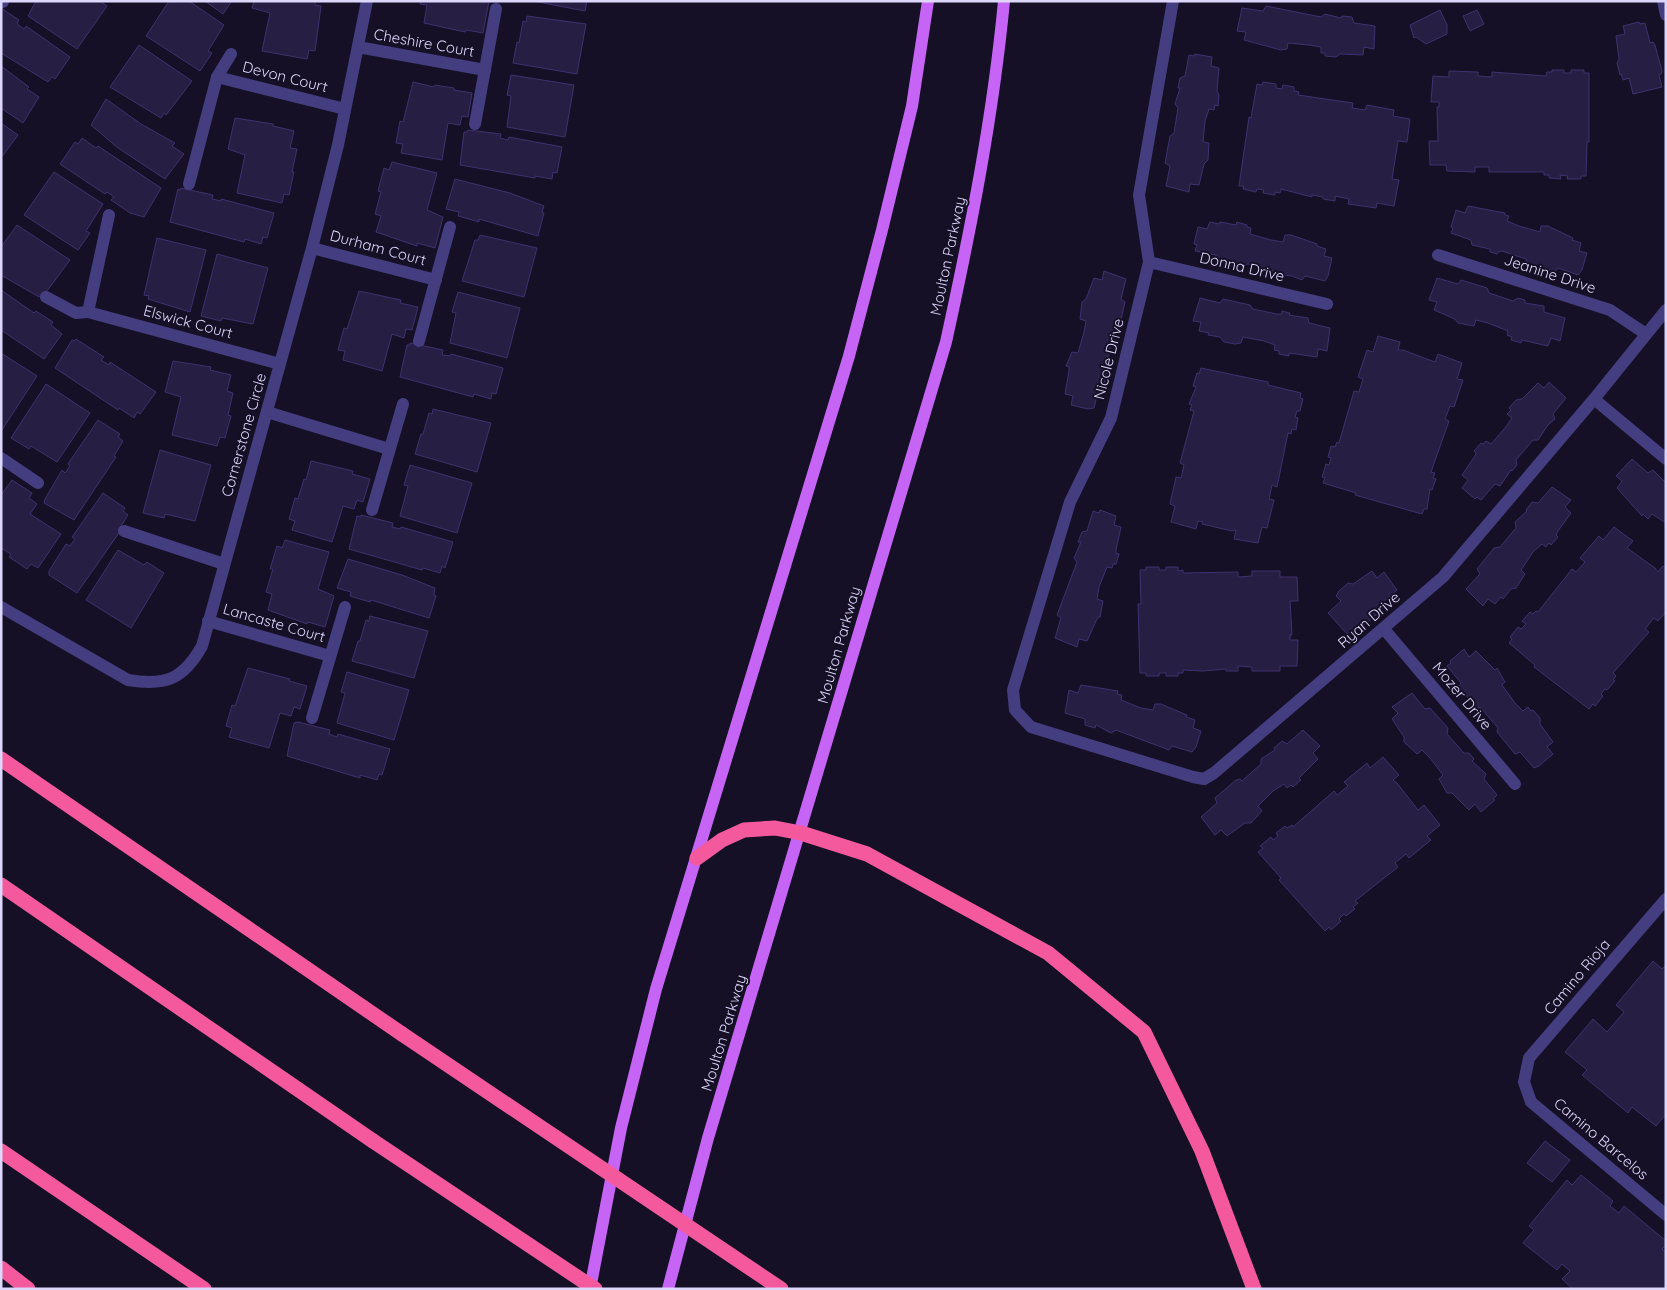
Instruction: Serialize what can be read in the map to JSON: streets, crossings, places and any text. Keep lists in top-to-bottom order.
{
  "streets": {
    "main road": ["Moulton Parkway"],
    "street": [
      "Cheshire Court",
      "Devon Court",
      "Durham Court",
      "Donna Drive",
      "Jeanine Drive",
      "Elswick Court",
      "Nicole Drive",
      "Cornerstone Circle",
      "Ryan Drive",
      "Lancaste Court",
      "Mozer Drive",
      "Camino Rioja",
      "Camino Barcelos"
    ]
  },
  "crossings": [
    ["Cheshire Court", "Cornerstone Circle"],
    ["Devon Court", "Cornerstone Circle"],
    ["Durham Court", "Cornerstone Circle"],
    ["Donna Drive", "Nicole Drive"],
    ["Jeanine Drive", "Ryan Drive"],
    ["Elswick Court", "Cornerstone Circle"],
    ["Nicole Drive", "Ryan Drive"],
    ["Cornerstone Circle", "Lancaste Court"],
    ["Ryan Drive", "Mozer Drive"],
    ["Camino Rioja", "Camino Barcelos"]
  ]
}
